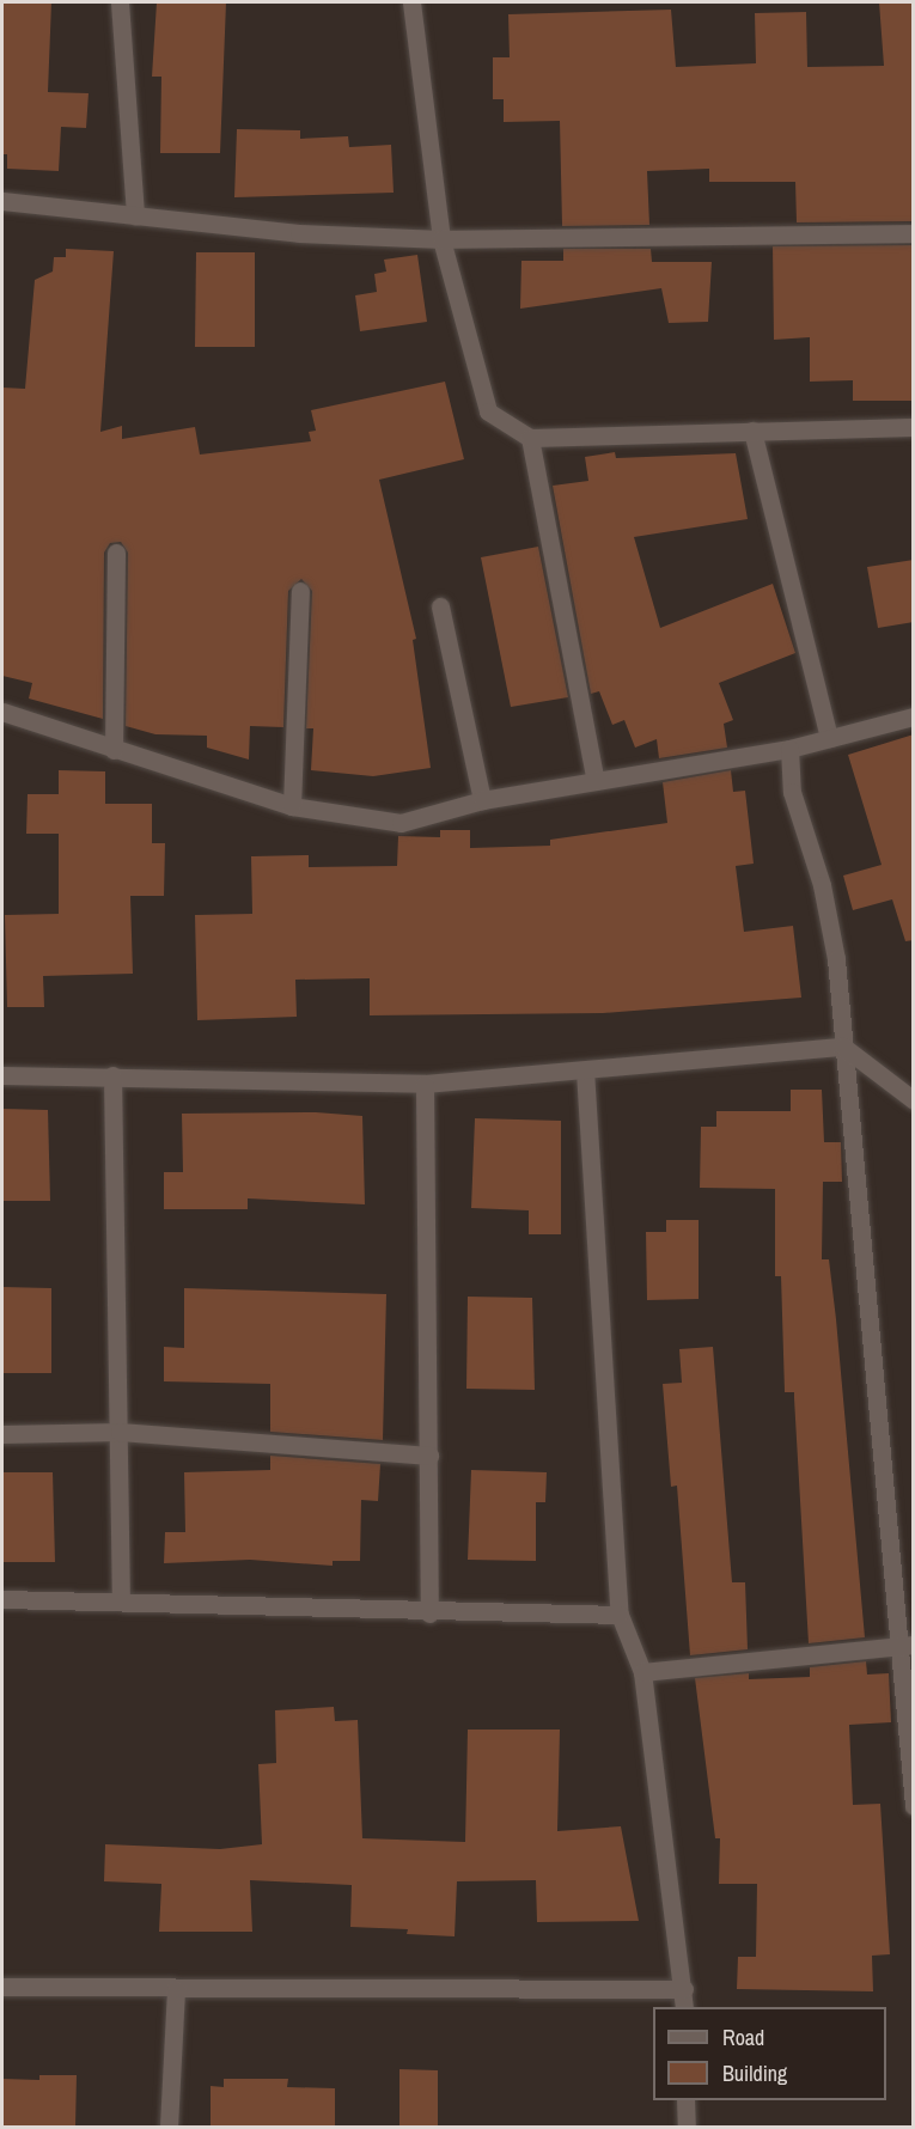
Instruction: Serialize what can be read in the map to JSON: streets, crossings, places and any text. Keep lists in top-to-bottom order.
{
  "legend": ["Road", "Building"]
}
